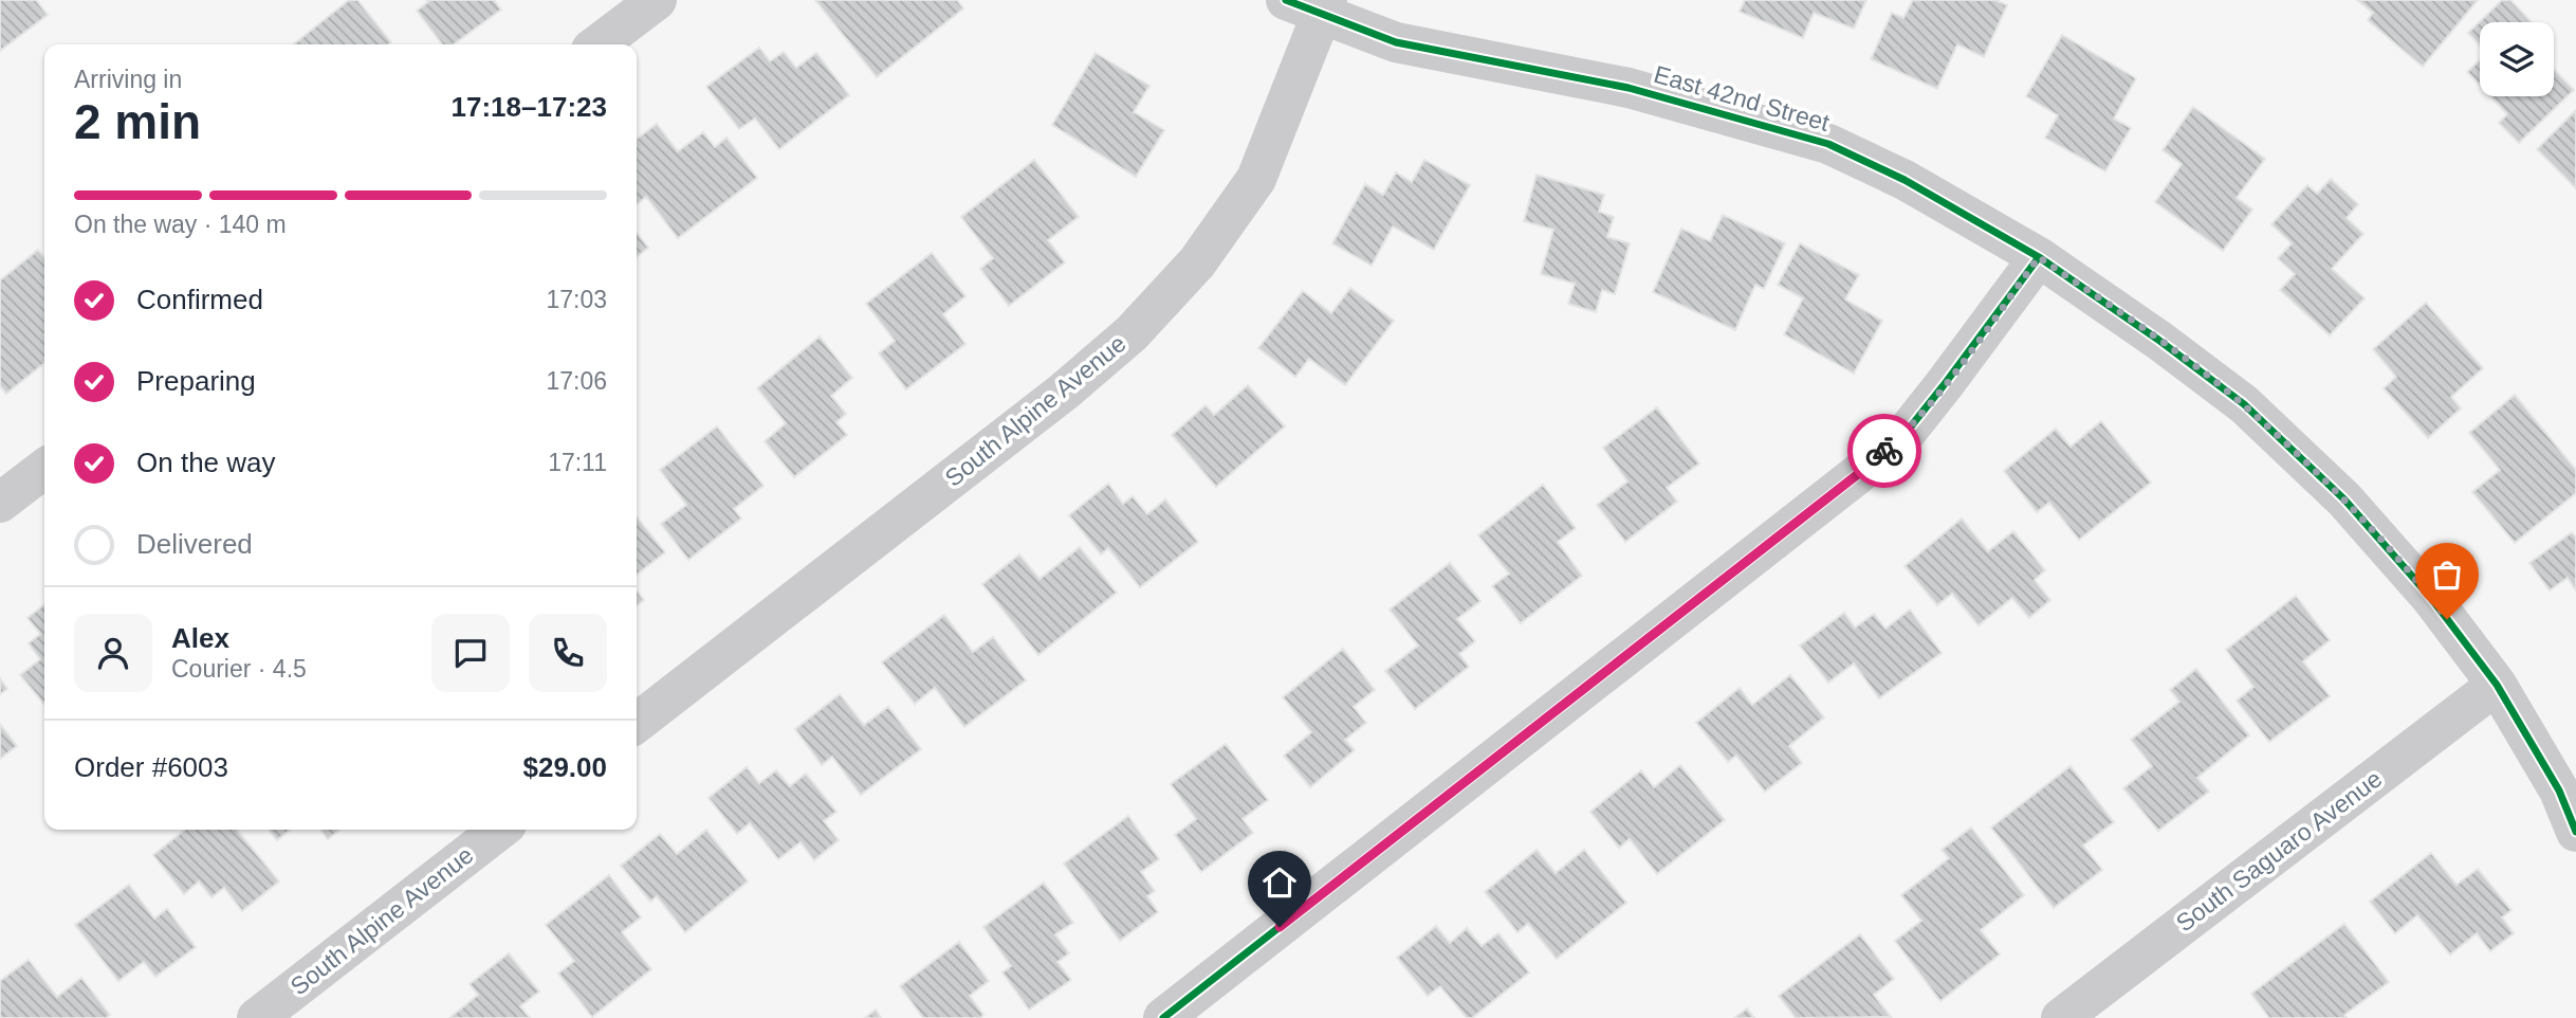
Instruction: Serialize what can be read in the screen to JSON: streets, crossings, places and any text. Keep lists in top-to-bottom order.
{
  "streets": {
    "street": ["East 42nd Street", "South Alpine Avenue", "South Saguaro Avenue"]
  },
  "crossings": [
    ["East 42nd Street", "South Alpine Avenue"],
    ["East 42nd Street", "South Saguaro Avenue"]
  ],
  "page": {
    "heading": ["2 min", "Arriving in", "17:18–17:23"],
    "panel": [
      "Alex",
      "Courier · 4.5",
      "Order #6003",
      "$29.00"
    ],
    "bar": "On the way · 140 m",
    "list": [
      ["Confirmed", "17:03"],
      ["Preparing", "17:06"],
      ["On the way", "17:11"],
      "Delivered"
    ]
  }
}
